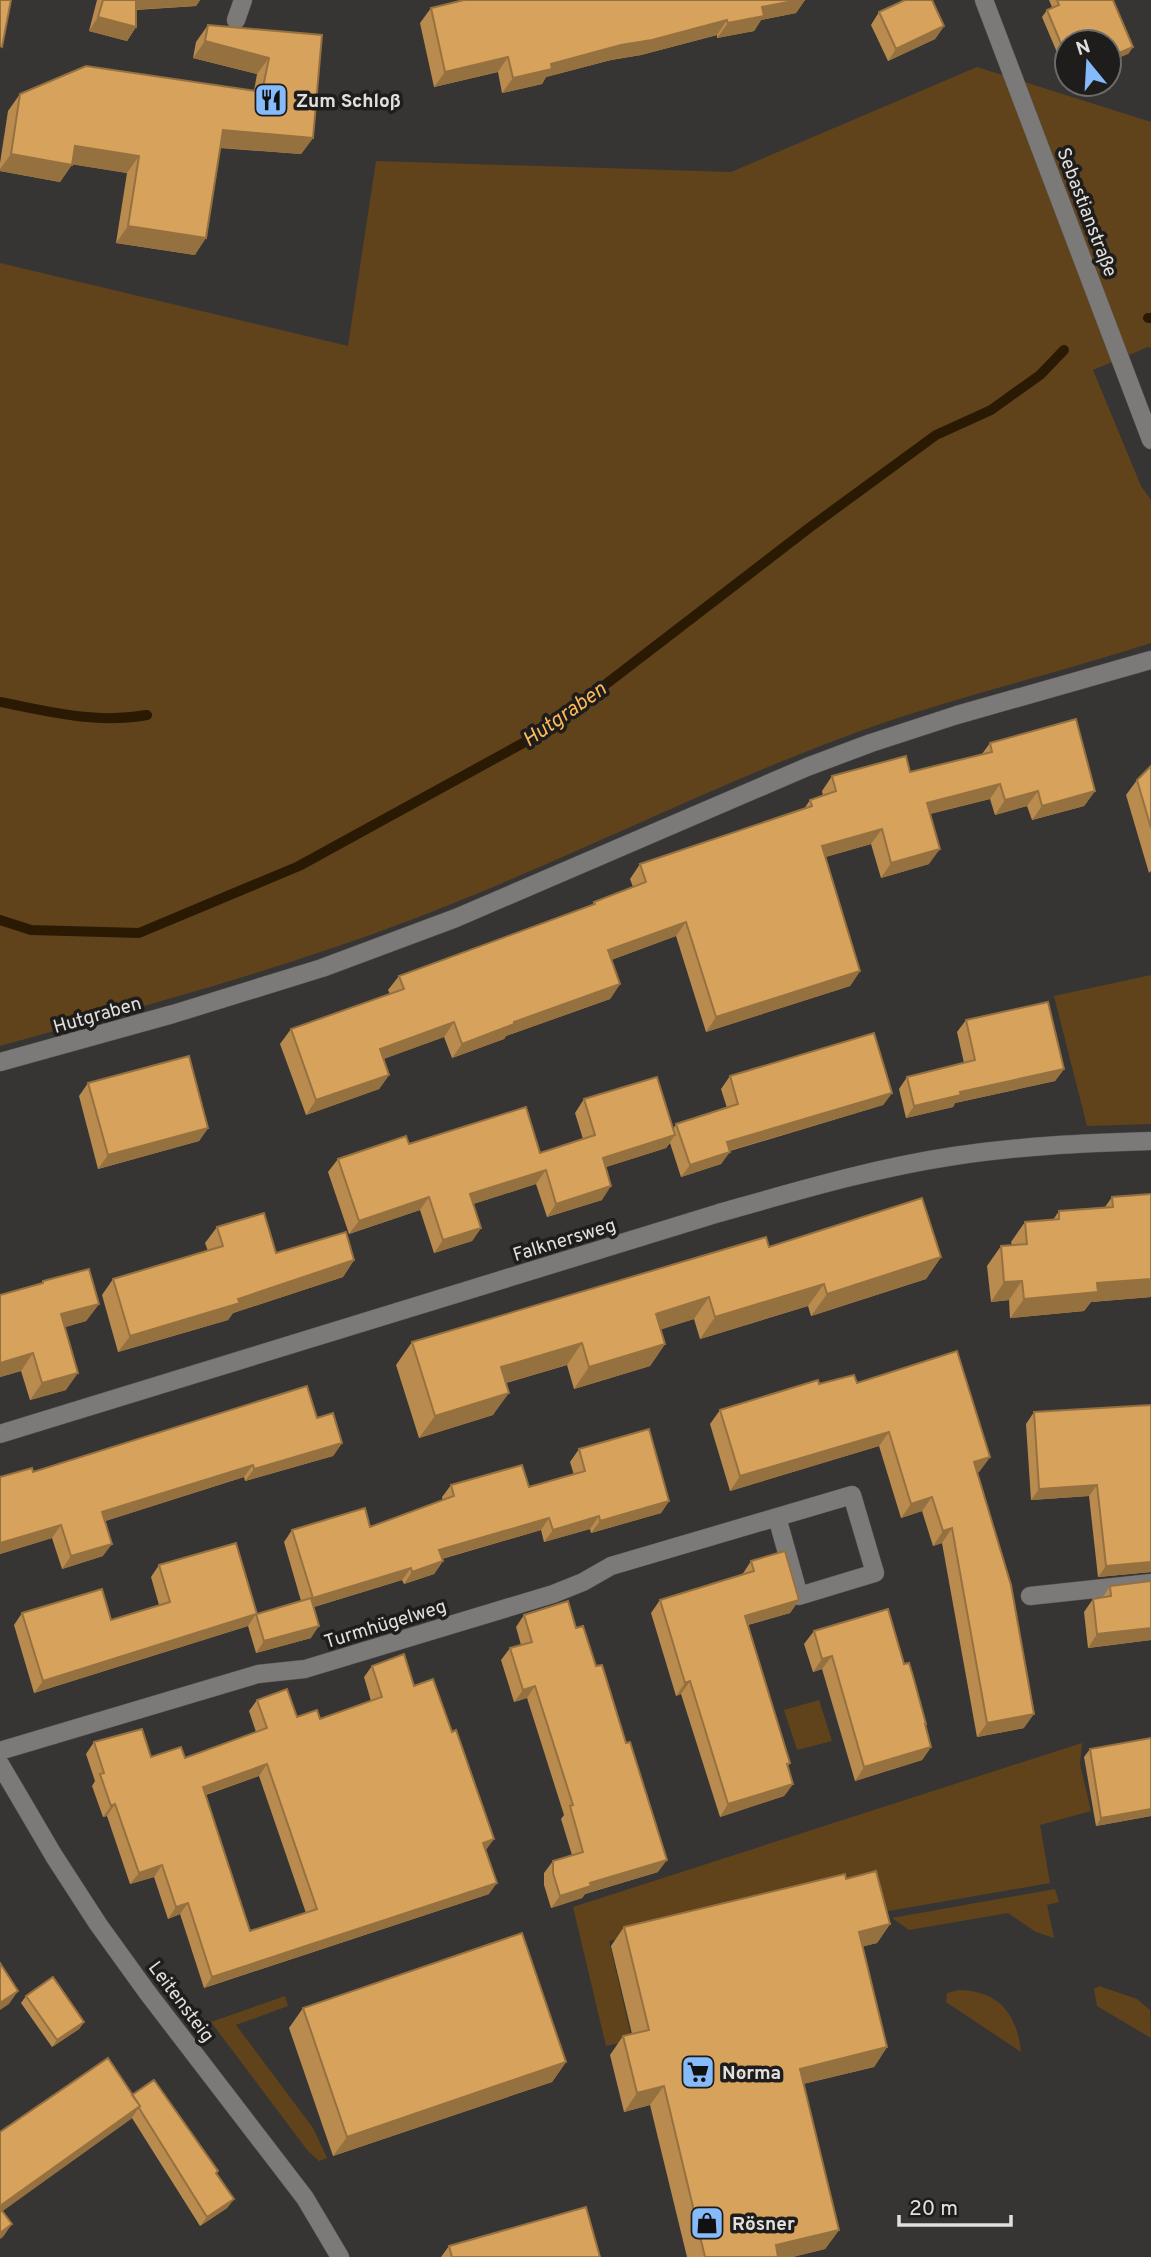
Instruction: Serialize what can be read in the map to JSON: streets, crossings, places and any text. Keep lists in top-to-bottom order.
{
  "streets": {
    "street": [
      "Sebastianstraße",
      "Hutgraben",
      "Falknersweg",
      "Turmhügelweg",
      "Leitensteig"
    ]
  },
  "water": ["Hutgraben"],
  "places": {
    "restaurant": ["Zum Schloß"],
    "supermarket": ["Norma"],
    "shop": ["Rösner"]
  },
  "scale_bar": "20 m",
  "north": "top"
}
